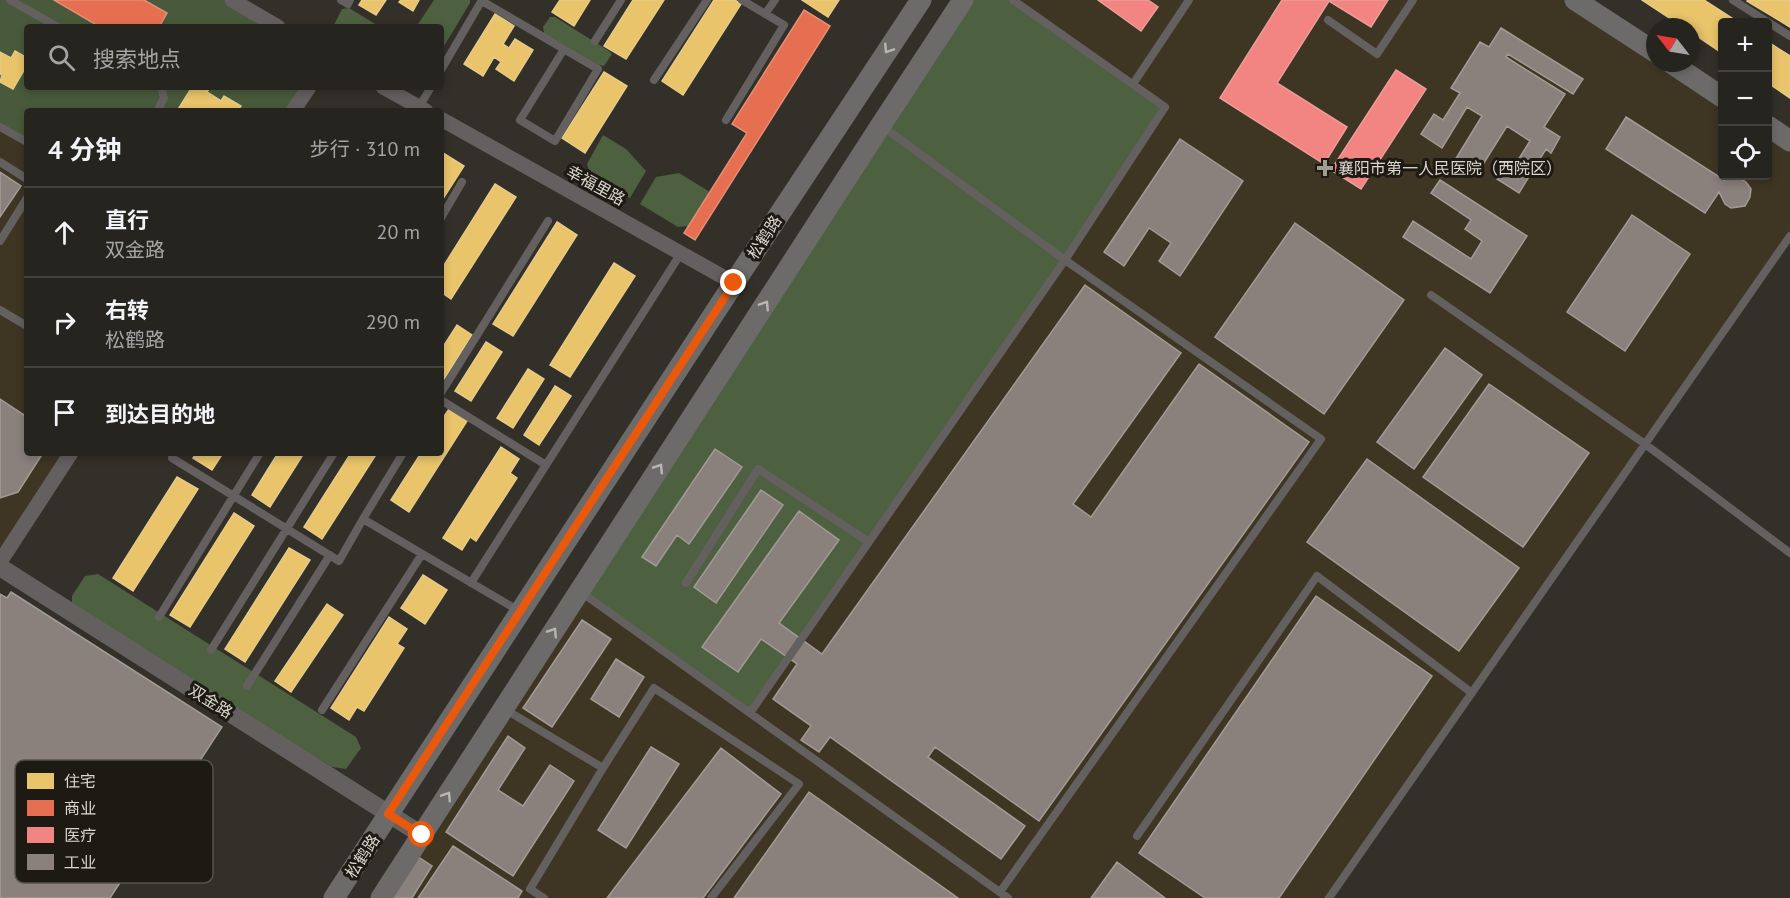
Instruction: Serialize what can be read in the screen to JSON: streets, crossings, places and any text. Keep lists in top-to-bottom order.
{
  "streets": {
    "main road": ["松鹤路"],
    "street": ["幸福里路", "双金路"]
  },
  "crossings": [
    ["幸福里路", "松鹤路"],
    ["松鹤路", "双金路"]
  ],
  "places": {
    "health": ["襄阳市第一人民医院（西院区）"]
  },
  "legend": [
    "住宅",
    "商业",
    "医疗",
    "工业"
  ],
  "north": "top left",
  "page": {
    "map_buttons": ["+", "−"],
    "search": "搜索地点",
    "heading": ["4 分钟", "步行 · 310 m"],
    "list": [
      ["直行", "双金路", "20 m"],
      ["右转", "松鹤路", "290 m"],
      "到达目的地"
    ]
  }
}
